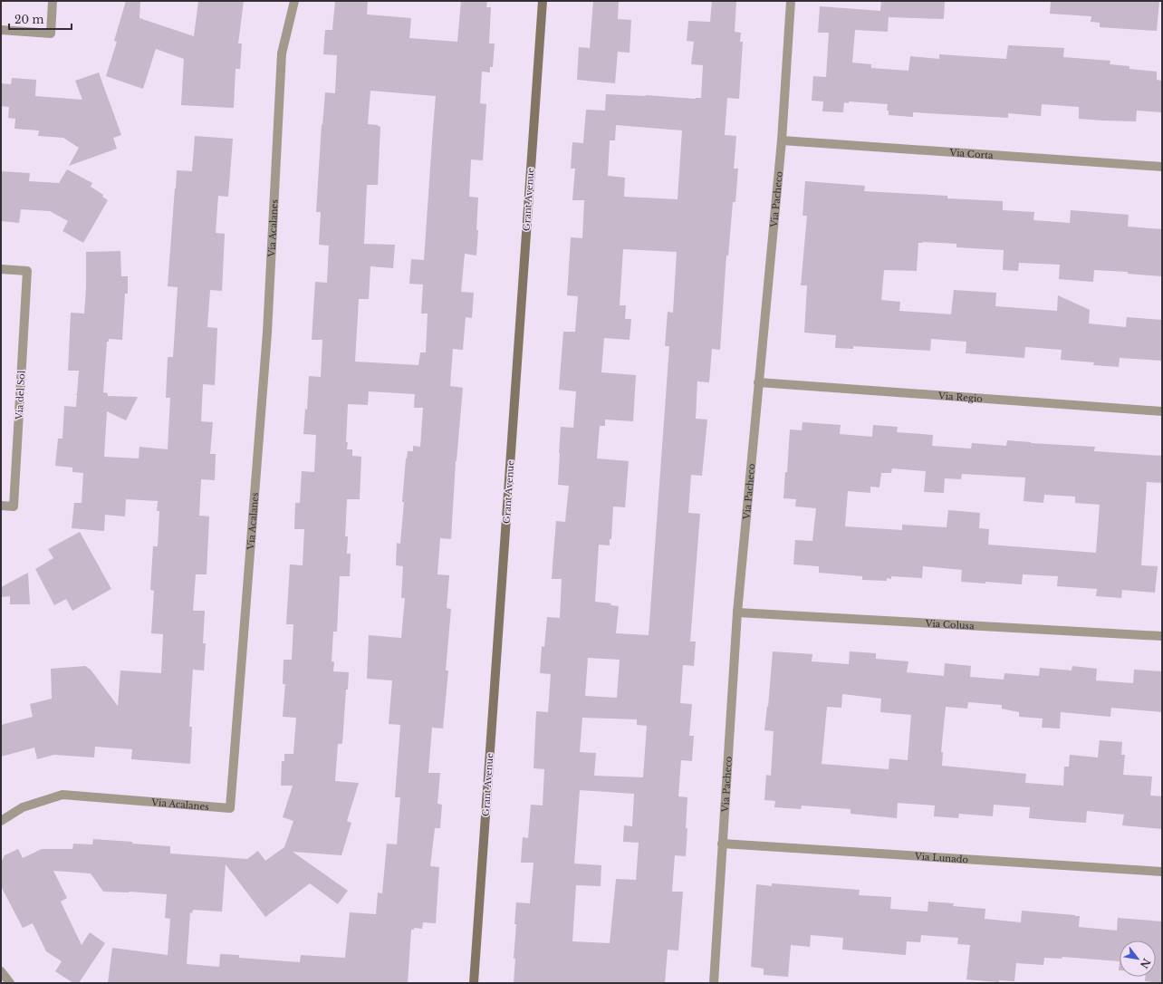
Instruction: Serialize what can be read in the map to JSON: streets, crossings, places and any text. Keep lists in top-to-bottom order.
{
  "streets": {
    "main road": ["Grant Avenue"],
    "street": [
      "Via Corta",
      "Via Pacheco",
      "Via Acalanes",
      "Via del Sol",
      "Via Regio",
      "Via Colusa",
      "Via Lunado"
    ]
  },
  "crossings": [
    ["Via Corta", "Via Pacheco"],
    ["Via Pacheco", "Via Regio"],
    ["Via Pacheco", "Via Colusa"],
    ["Via Pacheco", "Via Lunado"]
  ],
  "scale_bar": "20 m",
  "north": "bottom right"
}
